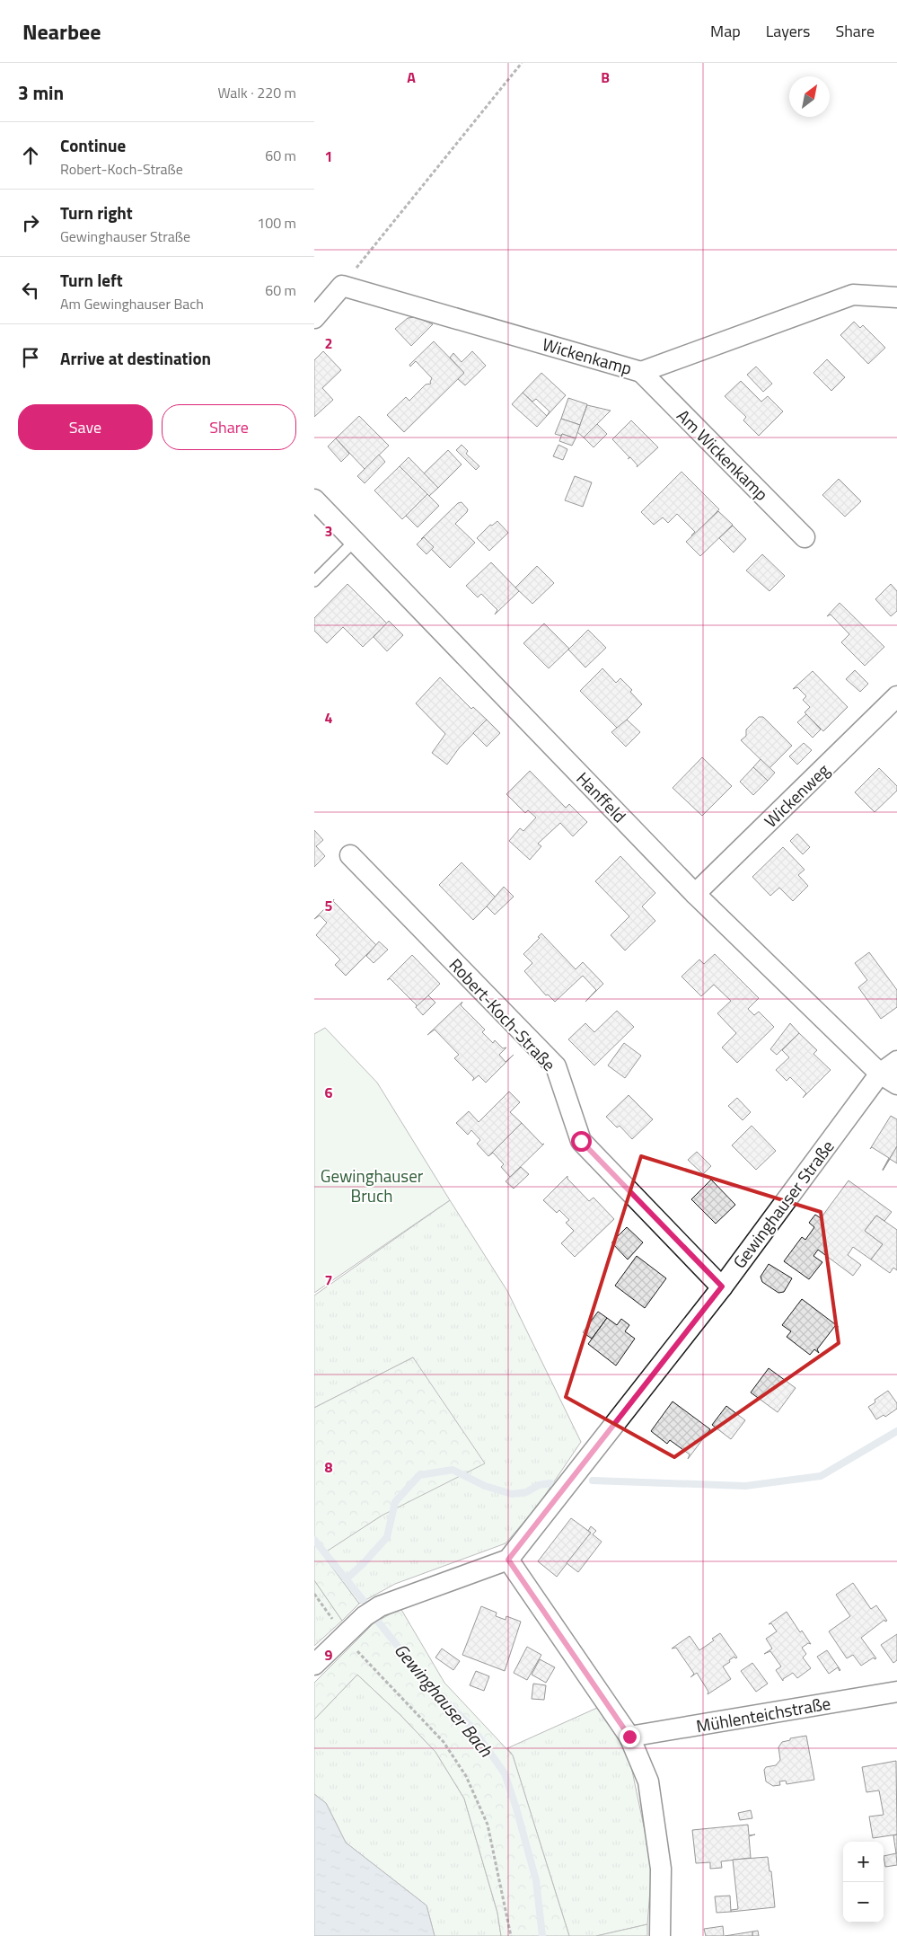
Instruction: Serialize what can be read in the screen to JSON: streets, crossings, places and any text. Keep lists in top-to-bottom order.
{
  "streets": {
    "street": [
      "Wickenkamp",
      "Am Wickenkamp",
      "Wickenweg",
      "Hanffeld",
      "Robert-Koch-Straße",
      "Gewinghauser Straße",
      "Mühlenteichstraße"
    ]
  },
  "crossings": [
    ["Wickenkamp", "Am Wickenkamp"],
    ["Wickenweg", "Hanffeld"],
    ["Hanffeld", "Gewinghauser Straße"],
    ["Robert-Koch-Straße", "Gewinghauser Straße"]
  ],
  "water": ["Gewinghauser Bach"],
  "parks": ["Gewinghauser Bruch"],
  "north": "top right",
  "page": {
    "header": "Nearbee",
    "nav": ["Map", "Layers", "Share"],
    "heading": ["3 min", "Walk · 220 m"],
    "list": [
      ["Continue", "Robert-Koch-Straße", "60 m"],
      ["Turn right", "Gewinghauser Straße", "100 m"],
      ["Turn left", "Am Gewinghauser Bach", "60 m"],
      "Arrive at destination"
    ],
    "buttons": ["Save", "Share"],
    "map_buttons": ["+", "−"]
  },
  "grid": {
    "columns": ["A", "B"],
    "rows": [
      "1",
      "2",
      "3",
      "4",
      "5",
      "6",
      "7",
      "8",
      "9"
    ]
  }
}
